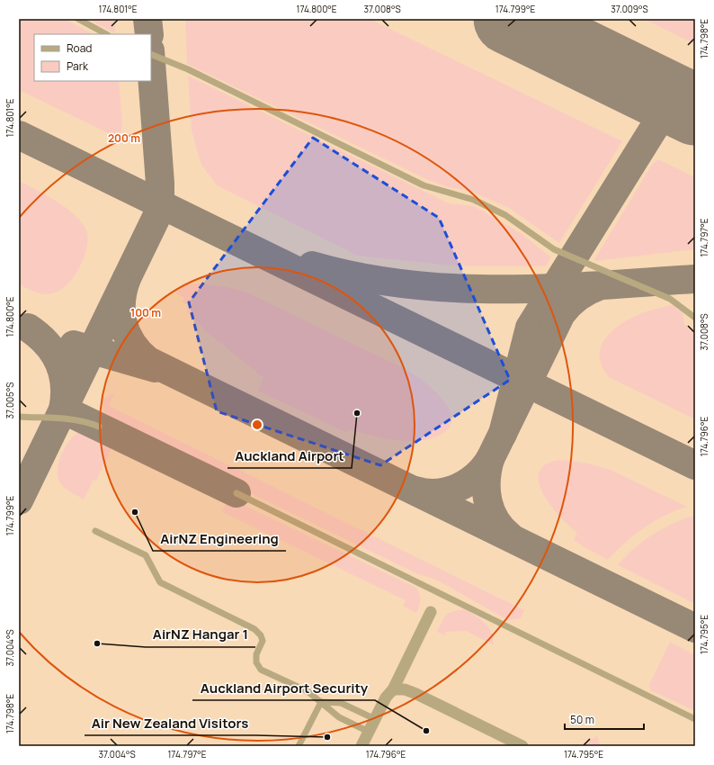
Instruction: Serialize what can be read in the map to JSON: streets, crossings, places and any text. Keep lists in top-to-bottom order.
{
  "places": [
    "Auckland Airport",
    "AirNZ Engineering",
    "AirNZ Hangar 1",
    "Auckland Airport Security",
    "Air New Zealand Visitors"
  ],
  "legend": ["Road", "Park"],
  "scale_bar": "50 m",
  "coordinates": [
    "174.801°E",
    "174.800°E",
    "37.008°S",
    "174.799°E",
    "37.009°S",
    "174.798°E",
    "174.797°E",
    "37.005°S",
    "174.796°E",
    "174.795°E",
    "37.004°S"
  ],
  "rings": ["200 m", "100 m"]
}
